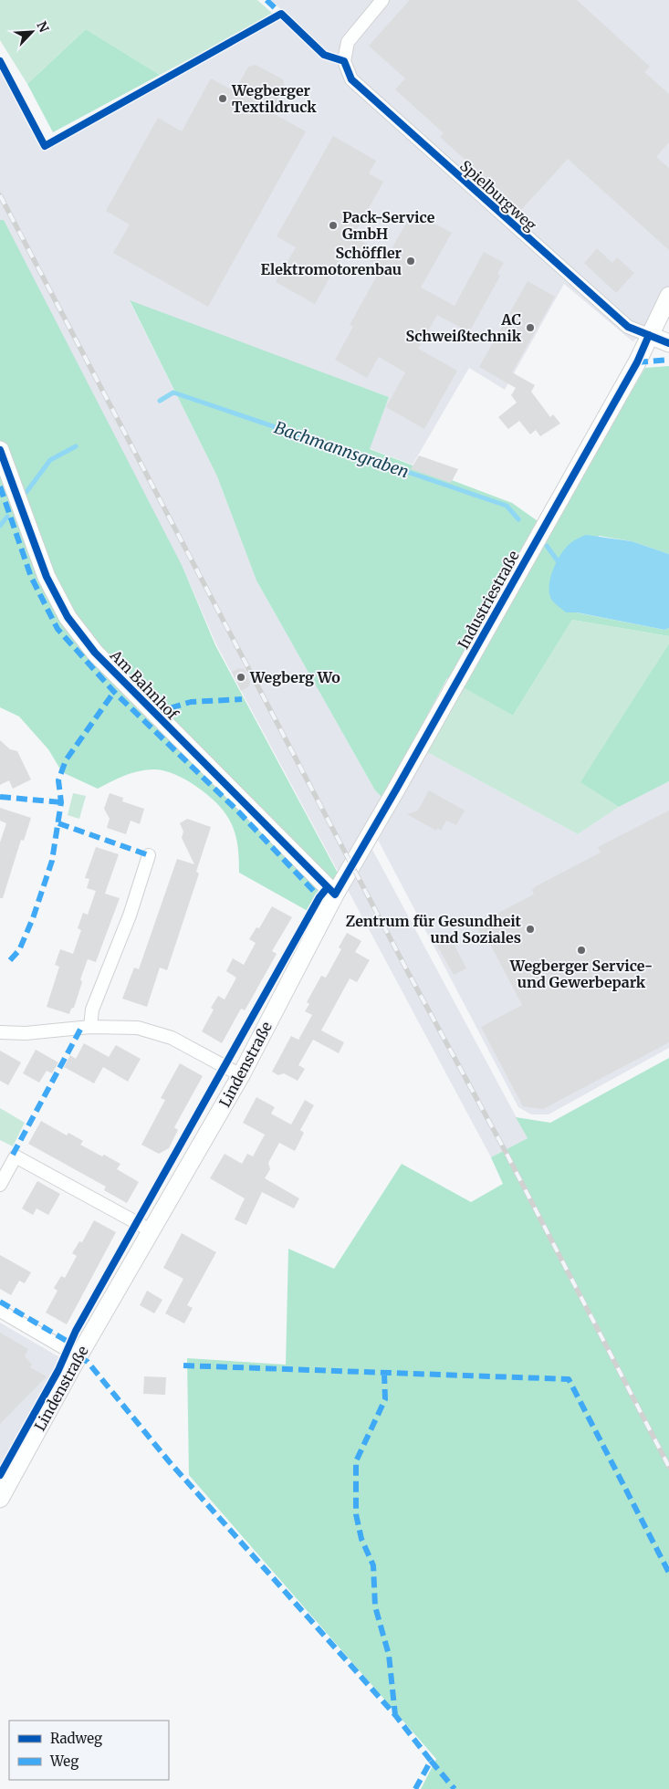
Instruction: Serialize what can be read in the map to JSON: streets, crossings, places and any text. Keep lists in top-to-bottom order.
{
  "streets": {
    "street": [
      "Spielburgweg",
      "Industriestraße",
      "Am Bahnhof",
      "Lindenstraße"
    ]
  },
  "crossings": [
    ["Spielburgweg", "Industriestraße"],
    ["Industriestraße", "Am Bahnhof"],
    ["Industriestraße", "Lindenstraße"],
    ["Am Bahnhof", "Lindenstraße"]
  ],
  "water": ["Bachmannsgraben"],
  "places": [
    "Wegberger Textildruck",
    "Pack-Service GmbH",
    "Schöffler Elektromotorenbau",
    "AC Schweißtechnik",
    "Wegberg Wo",
    "Zentrum für Gesundheit und Soziales",
    "Wegberger Service- und Gewerbepark"
  ],
  "legend": ["Radweg", "Weg"],
  "north": "top right"
}
